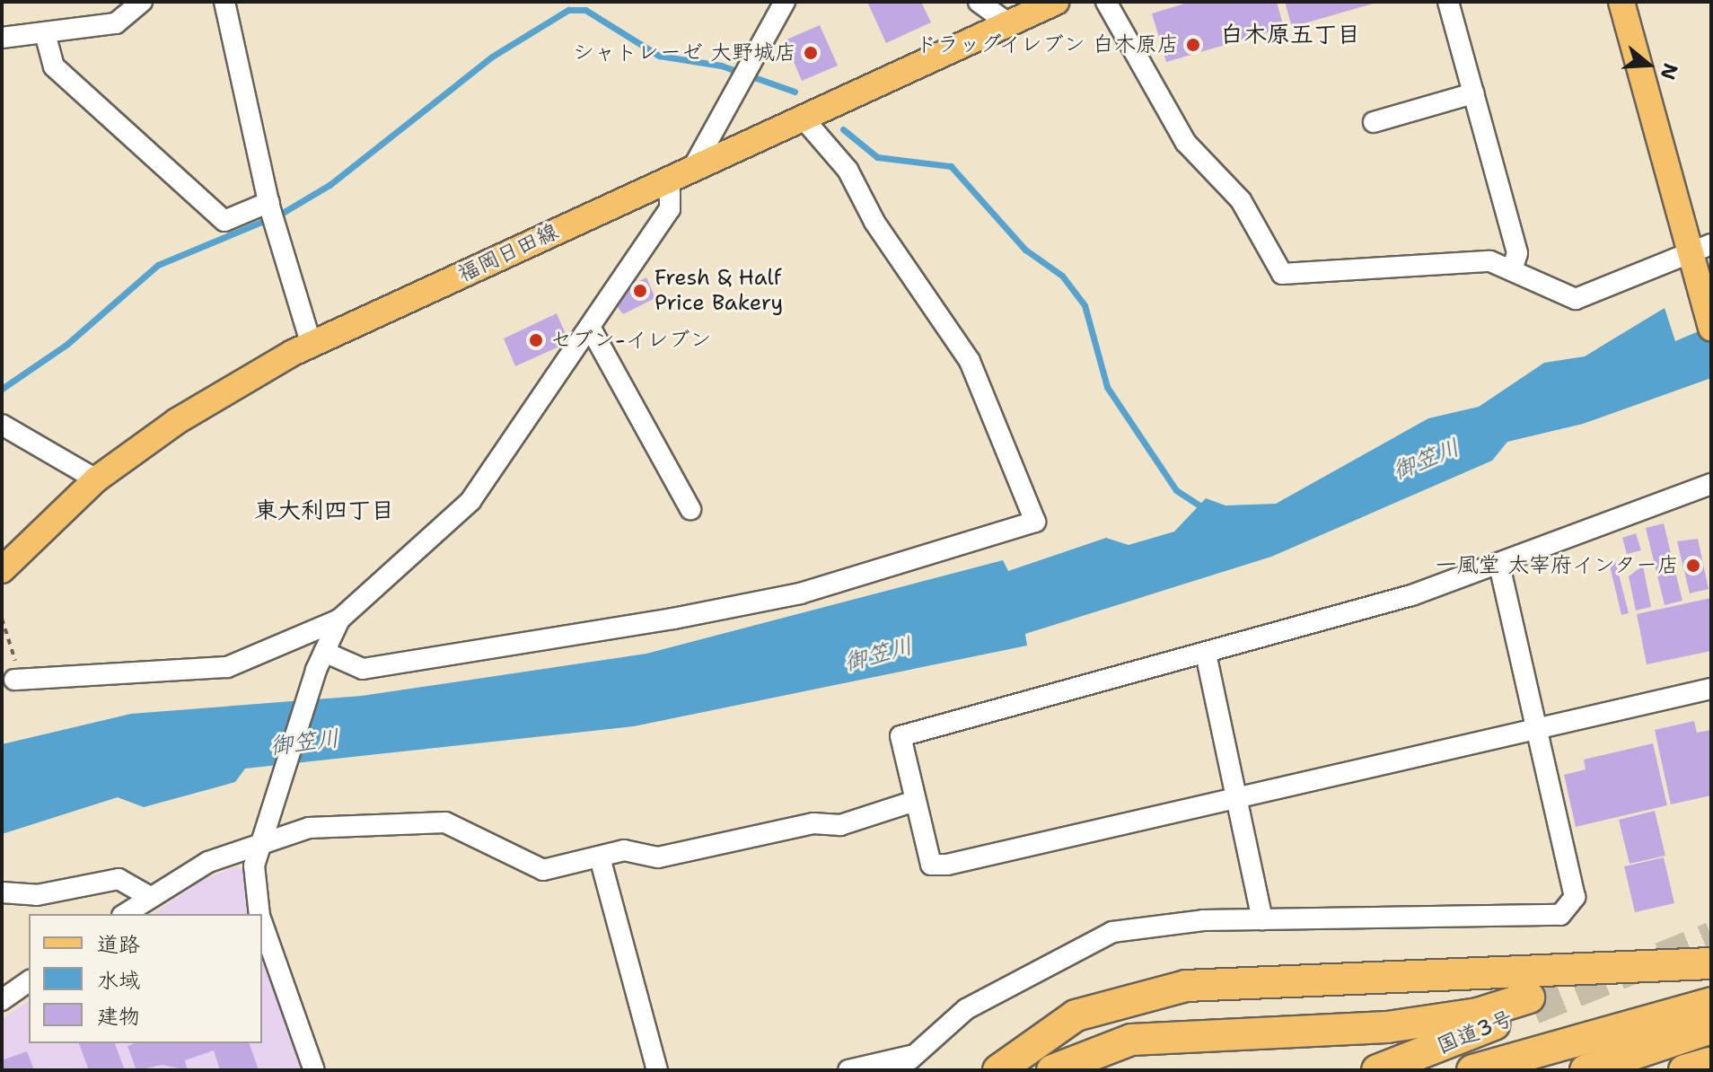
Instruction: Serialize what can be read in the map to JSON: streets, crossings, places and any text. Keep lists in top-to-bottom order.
{
  "streets": {
    "highway": ["国道3号"],
    "main road": ["福岡日田線"]
  },
  "districts": ["白木原五丁目", "東大利四丁目"],
  "water": ["御笠川"],
  "places": [
    "ドラッグイレブン 白木原店",
    "シャトレーゼ 大野城店",
    "Fresh & Half Price Bakery",
    "セブン-イレブン",
    "一風堂 太宰府インター店"
  ],
  "legend": ["道路", "水域", "建物"],
  "north": "right"
}
